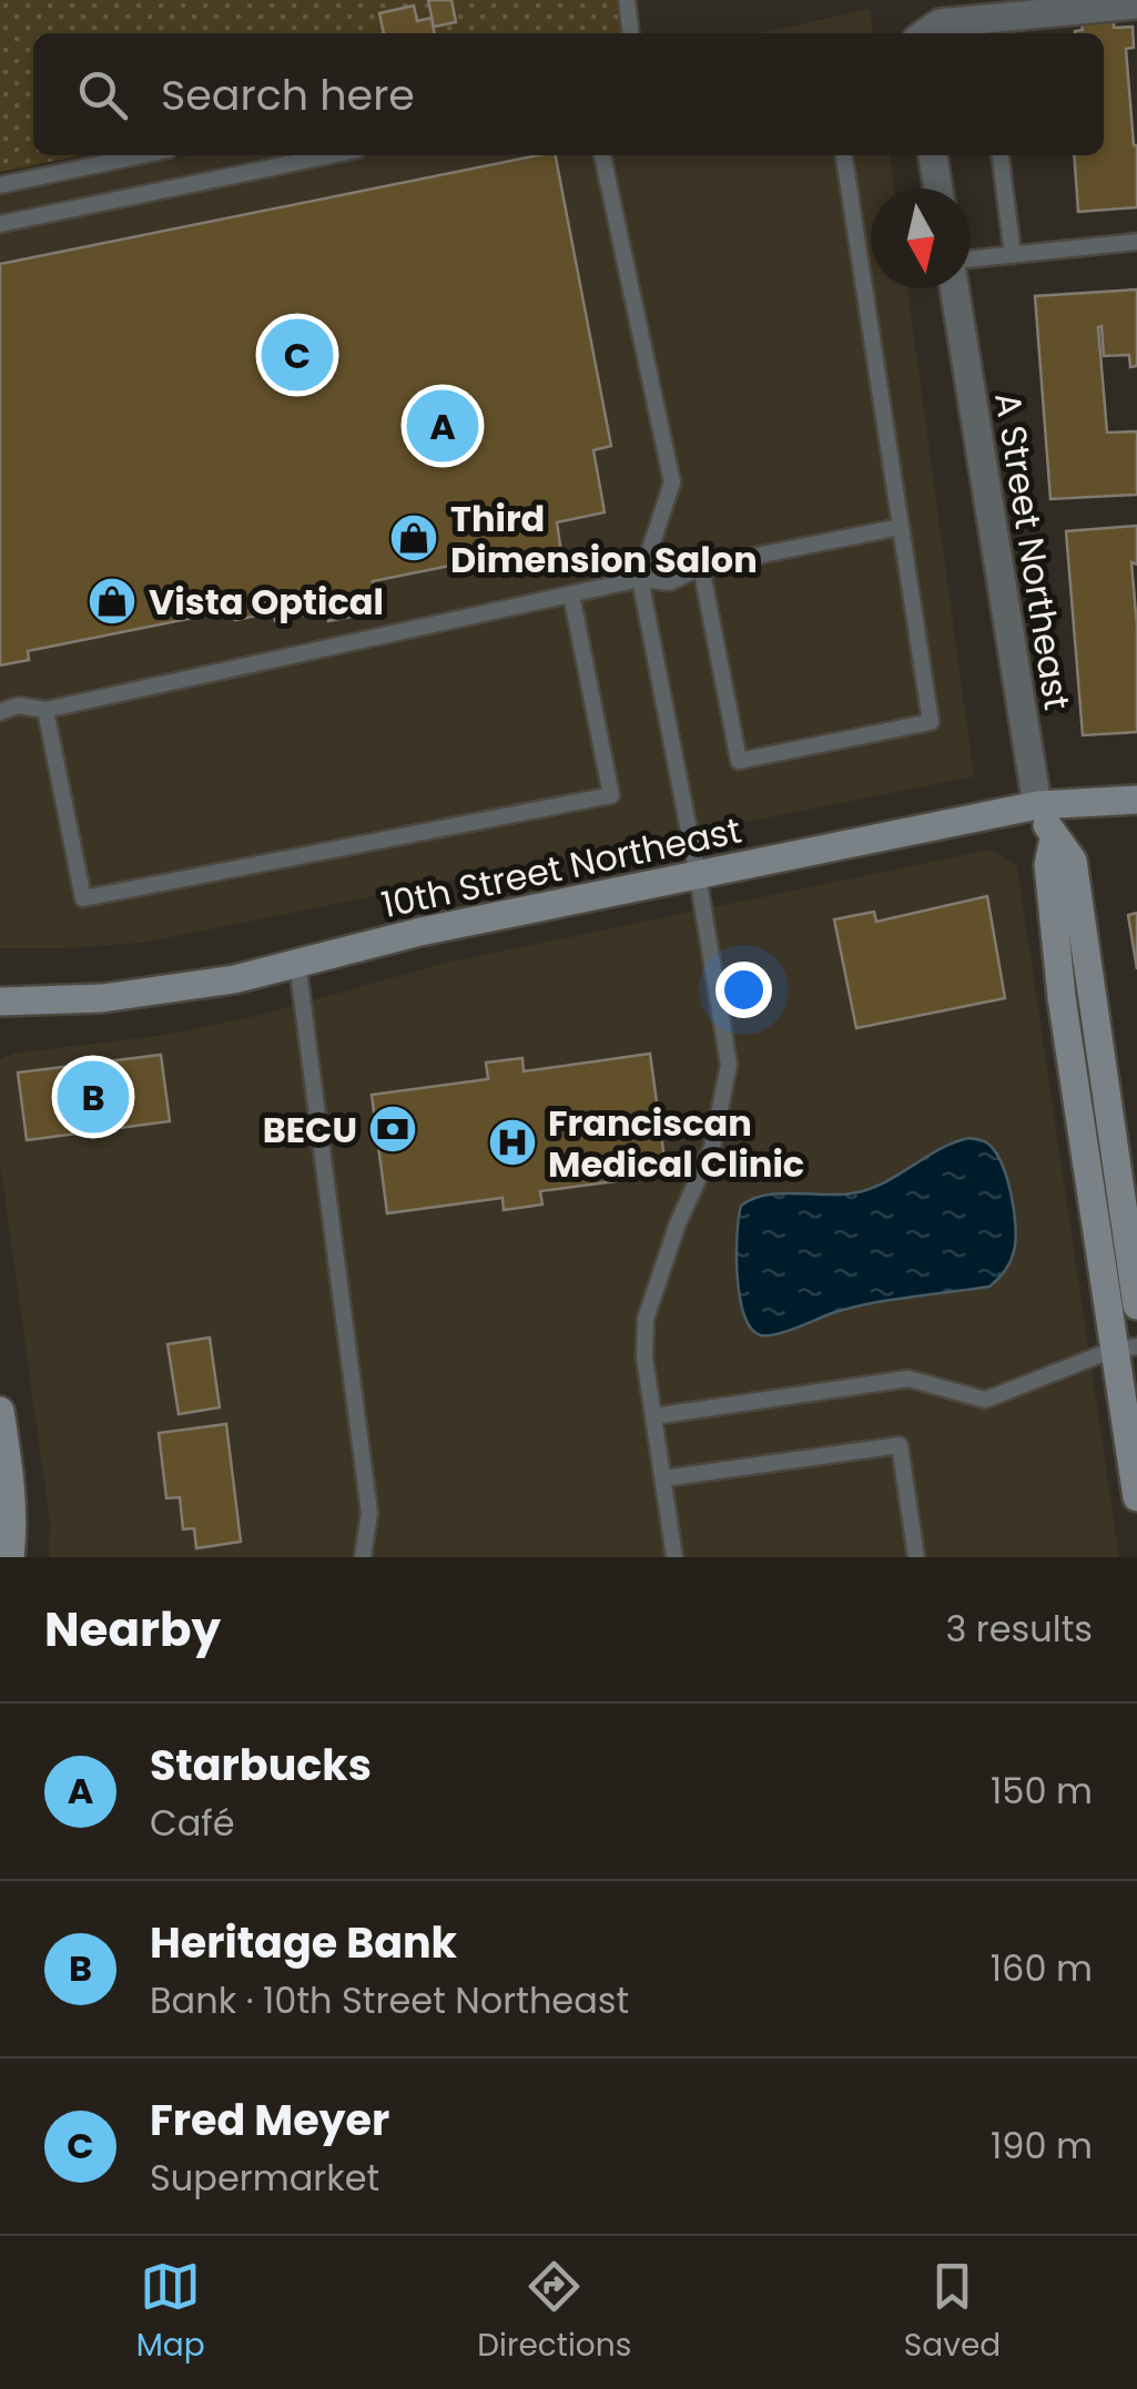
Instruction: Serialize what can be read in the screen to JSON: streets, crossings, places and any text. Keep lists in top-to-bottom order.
{
  "streets": {
    "street": ["A Street Northeast", "10th Street Northeast"]
  },
  "crossings": [
    ["A Street Northeast", "10th Street Northeast"]
  ],
  "places": {
    "shop": ["Third Dimension Salon", "Vista Optical"],
    "bank": ["BECU"],
    "hospital": ["Franciscan Medical Clinic"]
  },
  "north": "bottom",
  "page": {
    "search": "Search here",
    "pins": ["C", "A", "B"],
    "heading": ["Nearby", "3 results"],
    "list": [
      {
        "mark": "A",
        "name": "Starbucks",
        "note": "Café",
        "value": "150 m"
      },
      {
        "mark": "B",
        "name": "Heritage Bank",
        "note": "Bank · 10th Street Northeast",
        "value": "160 m"
      },
      {
        "mark": "C",
        "name": "Fred Meyer",
        "note": "Supermarket",
        "value": "190 m"
      }
    ],
    "nav": ["Map", "Directions", "Saved"]
  }
}
